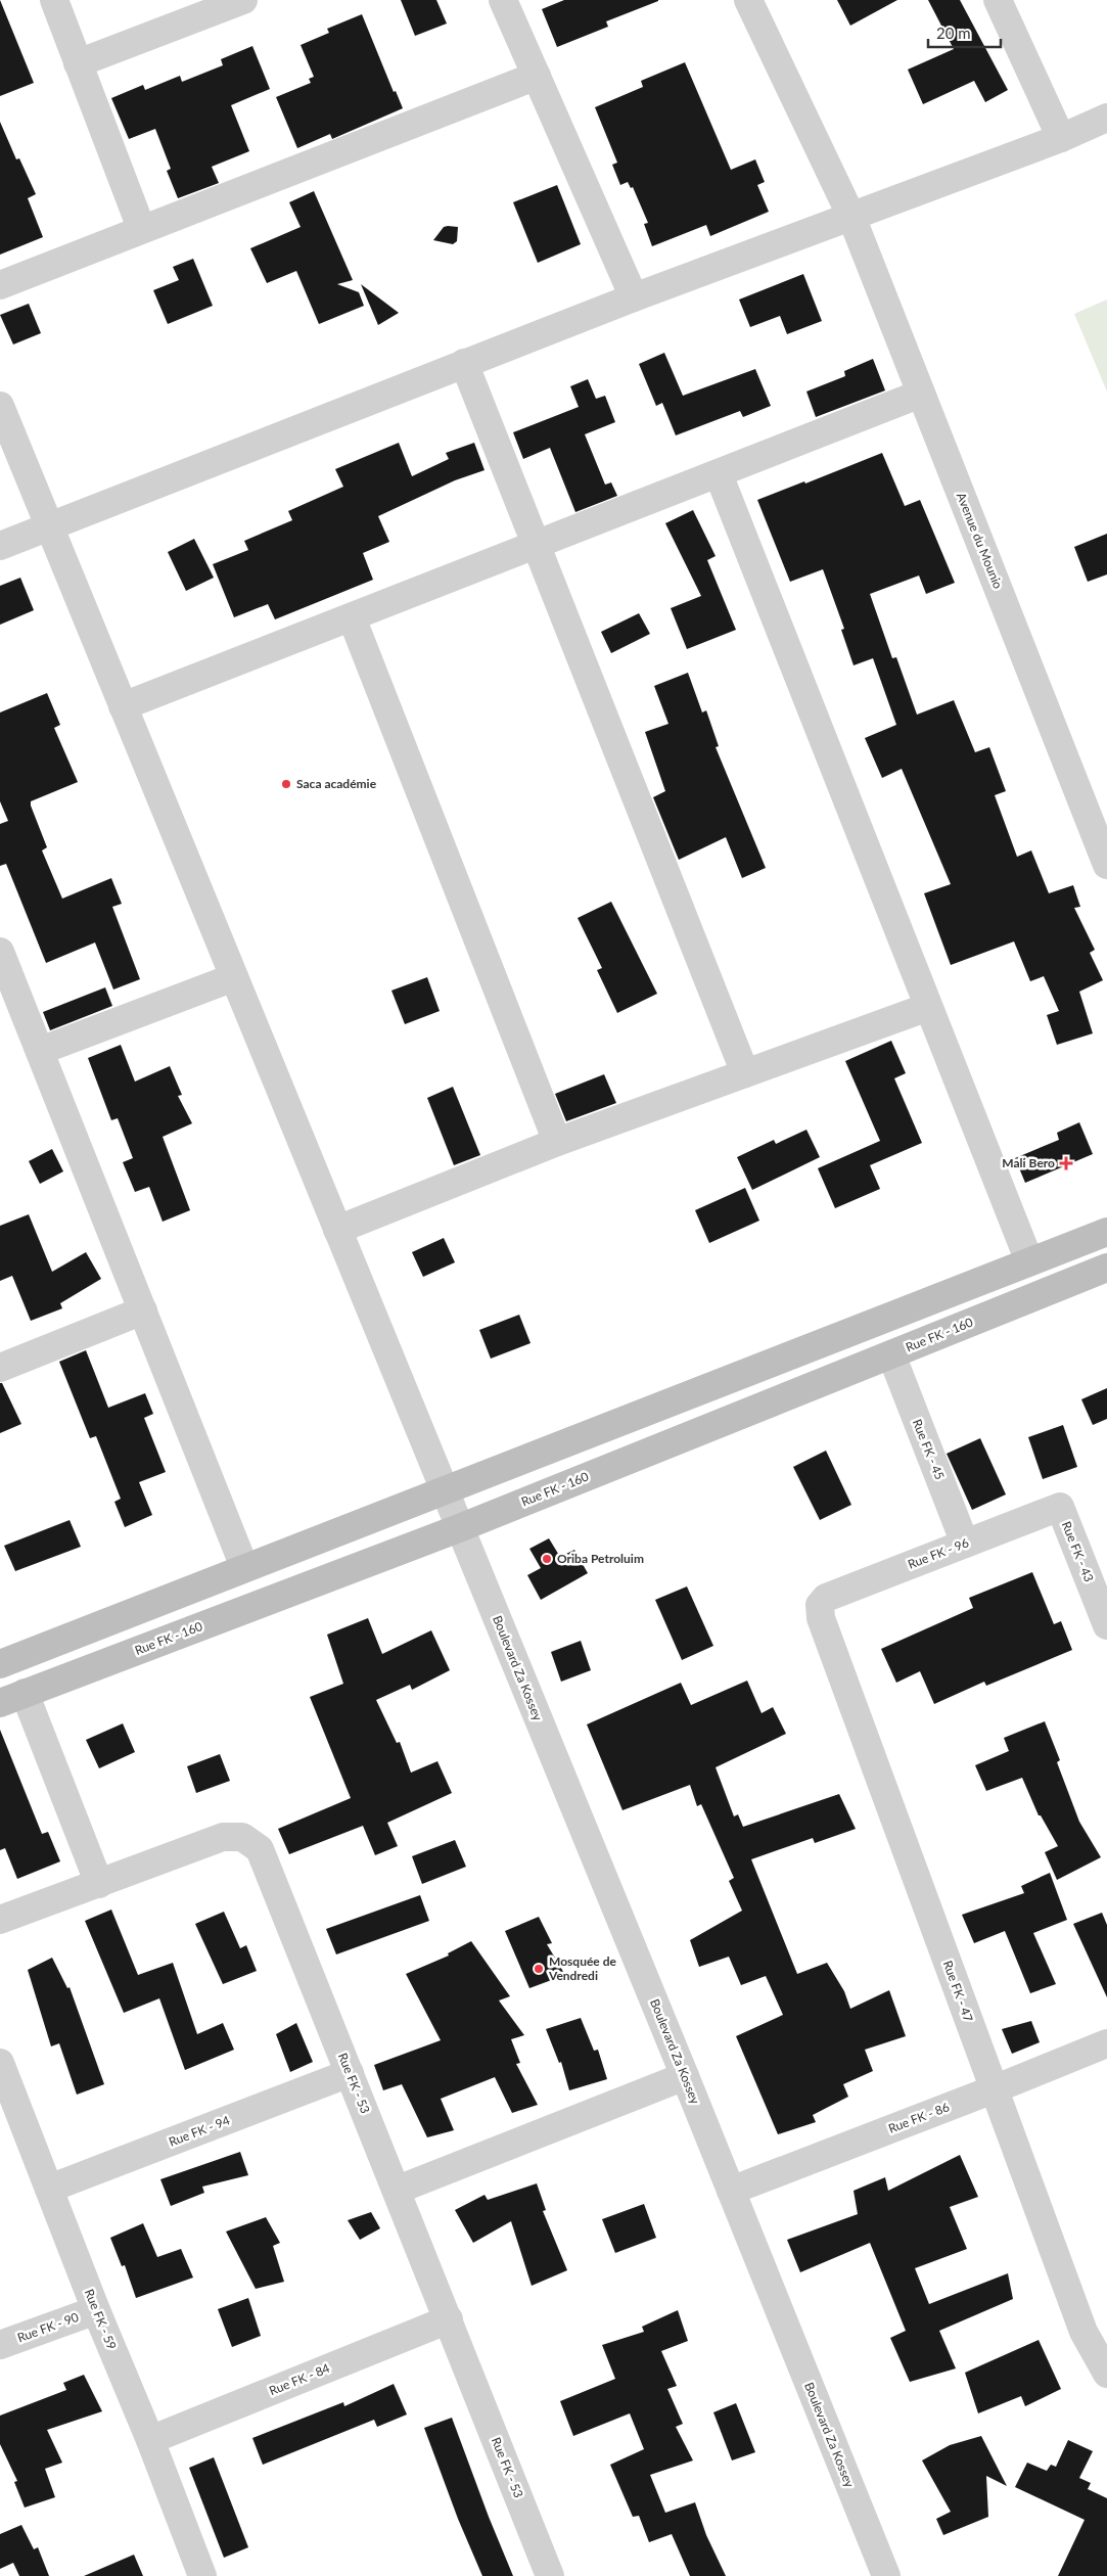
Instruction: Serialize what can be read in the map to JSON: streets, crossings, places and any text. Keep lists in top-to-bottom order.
{
  "streets": {
    "main road": ["Rue FK - 160"],
    "street": [
      "Avenue du Mounio",
      "Rue FK - 45",
      "Rue FK - 43",
      "Rue FK - 96",
      "Boulevard Za Kossey",
      "Rue FK - 47",
      "Rue FK - 53",
      "Rue FK - 86",
      "Rue FK - 94",
      "Rue FK - 59",
      "Rue FK - 90",
      "Rue FK - 84"
    ]
  },
  "crossings": [
    ["Rue FK - 160", "Rue FK - 45"],
    ["Rue FK - 160", "Boulevard Za Kossey"],
    ["Rue FK - 45", "Rue FK - 96"],
    ["Rue FK - 43", "Rue FK - 96"],
    ["Rue FK - 96", "Rue FK - 47"],
    ["Boulevard Za Kossey", "Rue FK - 86"],
    ["Rue FK - 47", "Rue FK - 86"],
    ["Rue FK - 53", "Rue FK - 94"],
    ["Rue FK - 53", "Rue FK - 84"],
    ["Rue FK - 94", "Rue FK - 59"],
    ["Rue FK - 59", "Rue FK - 90"],
    ["Rue FK - 59", "Rue FK - 84"]
  ],
  "places": {
    "other": ["Saca académie", "Oriba Petroluim", "Mosquée de Vendredi"],
    "health": ["Mali Bero"]
  },
  "scale_bar": "20 m"
}
